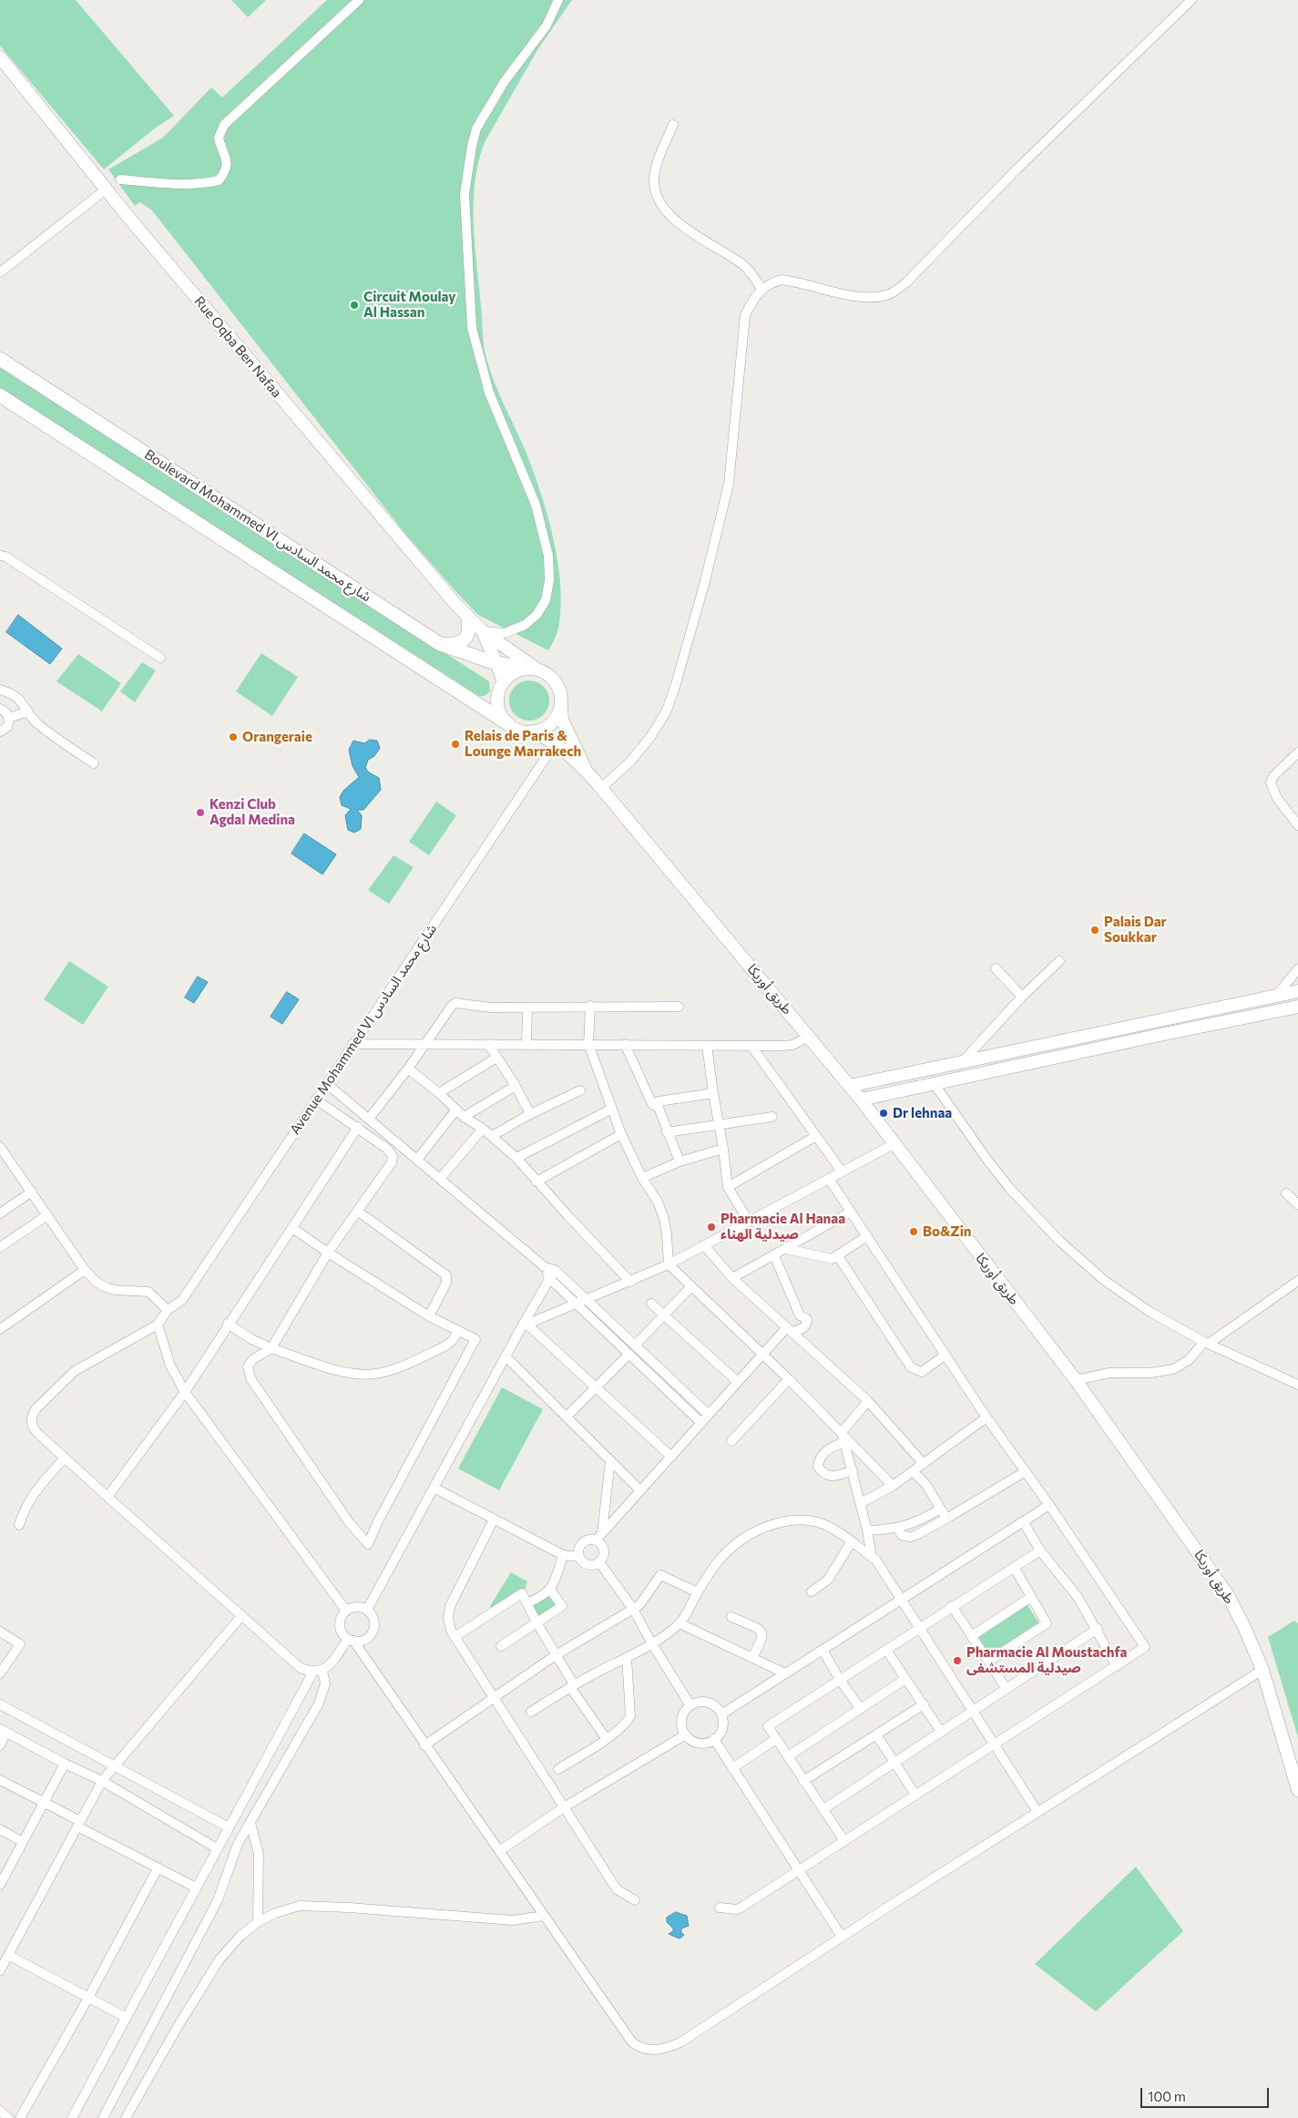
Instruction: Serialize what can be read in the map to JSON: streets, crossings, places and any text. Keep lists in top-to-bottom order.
{
  "streets": {
    "main road": ["Boulevard Mohammed VI شارع محمد السادس"],
    "street": ["Rue Oqba Ben Nafaa", "طريق أوريكا", "Avenue Mohammed VI شارع محمد السادس"]
  },
  "crossings": [
    ["Rue Oqba Ben Nafaa", "Boulevard Mohammed VI شارع محمد السادس"],
    ["Rue Oqba Ben Nafaa", "طريق أوريكا"],
    ["Boulevard Mohammed VI شارع محمد السادس", "طريق أوريكا"],
    ["طريق أوريكا", "Avenue Mohammed VI شارع محمد السادس"]
  ],
  "places": [
    "Circuit Moulay Al Hassan",
    "Orangeraie",
    "Relais de Paris & Lounge Marrakech",
    "Kenzi Club Agdal Medina",
    "Palais Dar Soukkar",
    "Dr lehnaa",
    "Pharmacie Al Hanaa صيدلية الهناء",
    "Bo&Zin",
    "Pharmacie Al Moustachfa صيدلية المستشفى"
  ],
  "scale_bar": "100 m"
}
